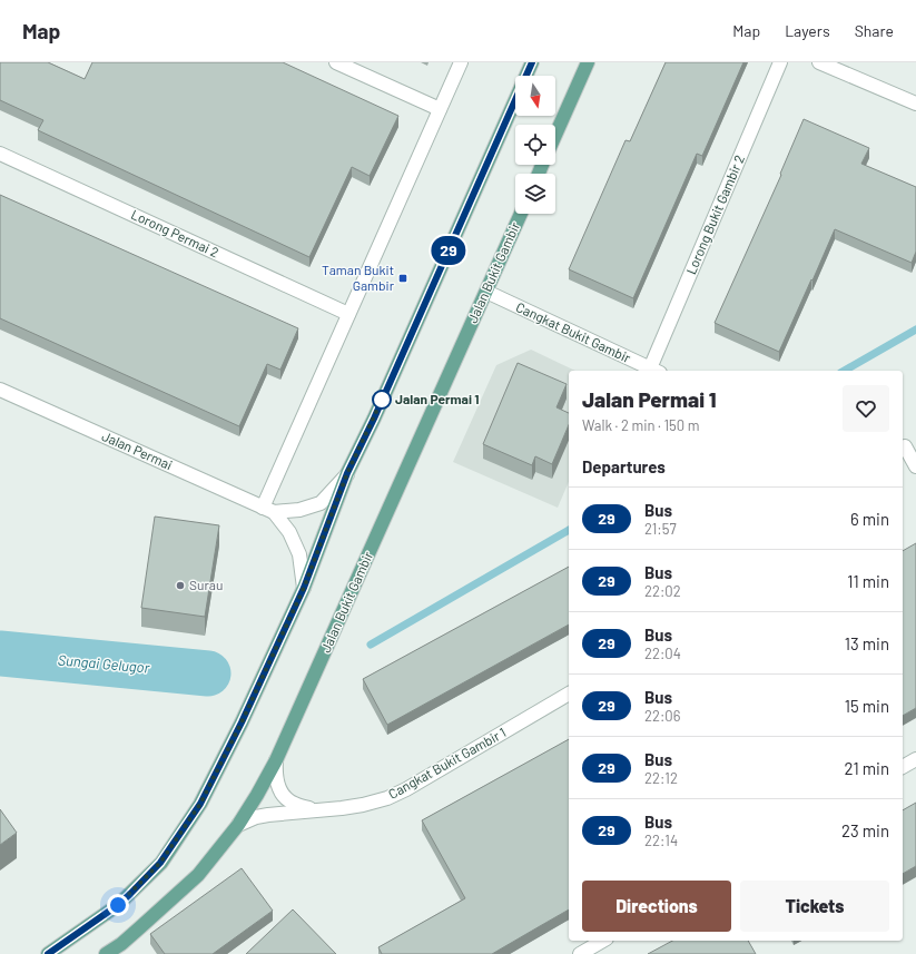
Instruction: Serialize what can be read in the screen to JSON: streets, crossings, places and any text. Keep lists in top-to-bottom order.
{
  "streets": {
    "main road": ["Jalan Bukit Gambir"],
    "street": [
      "Lorong Bukit Gambir 2",
      "Lorong Permai 2",
      "Cangkat Bukit Gambir",
      "Jalan Permai",
      "Cangkat Bukit Gambir 1"
    ]
  },
  "crossings": [
    ["Lorong Bukit Gambir 2", "Cangkat Bukit Gambir"],
    ["Jalan Bukit Gambir", "Cangkat Bukit Gambir"],
    ["Jalan Bukit Gambir", "Cangkat Bukit Gambir 1"]
  ],
  "water": ["Sungai Gelugor"],
  "places": {
    "transit": ["Taman Bukit Gambir"],
    "other": ["Jalan Permai 1", "Surau"]
  },
  "lines": ["bus line 29"],
  "north": "bottom",
  "page": {
    "header": "Map",
    "nav": ["Map", "Layers", "Share"],
    "on_map": "29",
    "heading": [
      ["Jalan Permai 1", "Walk · 2 min · 150 m"],
      "Departures"
    ],
    "list": [
      {
        "mark": "29",
        "name": "Bus",
        "note": "21:57",
        "value": "6 min"
      },
      {
        "mark": "29",
        "name": "Bus",
        "note": "22:02",
        "value": "11 min"
      },
      {
        "mark": "29",
        "name": "Bus",
        "note": "22:04",
        "value": "13 min"
      },
      {
        "mark": "29",
        "name": "Bus",
        "note": "22:06",
        "value": "15 min"
      },
      {
        "mark": "29",
        "name": "Bus",
        "note": "22:12",
        "value": "21 min"
      },
      {
        "mark": "29",
        "name": "Bus",
        "note": "22:14",
        "value": "23 min"
      }
    ],
    "buttons": ["Directions", "Tickets"]
  }
}
